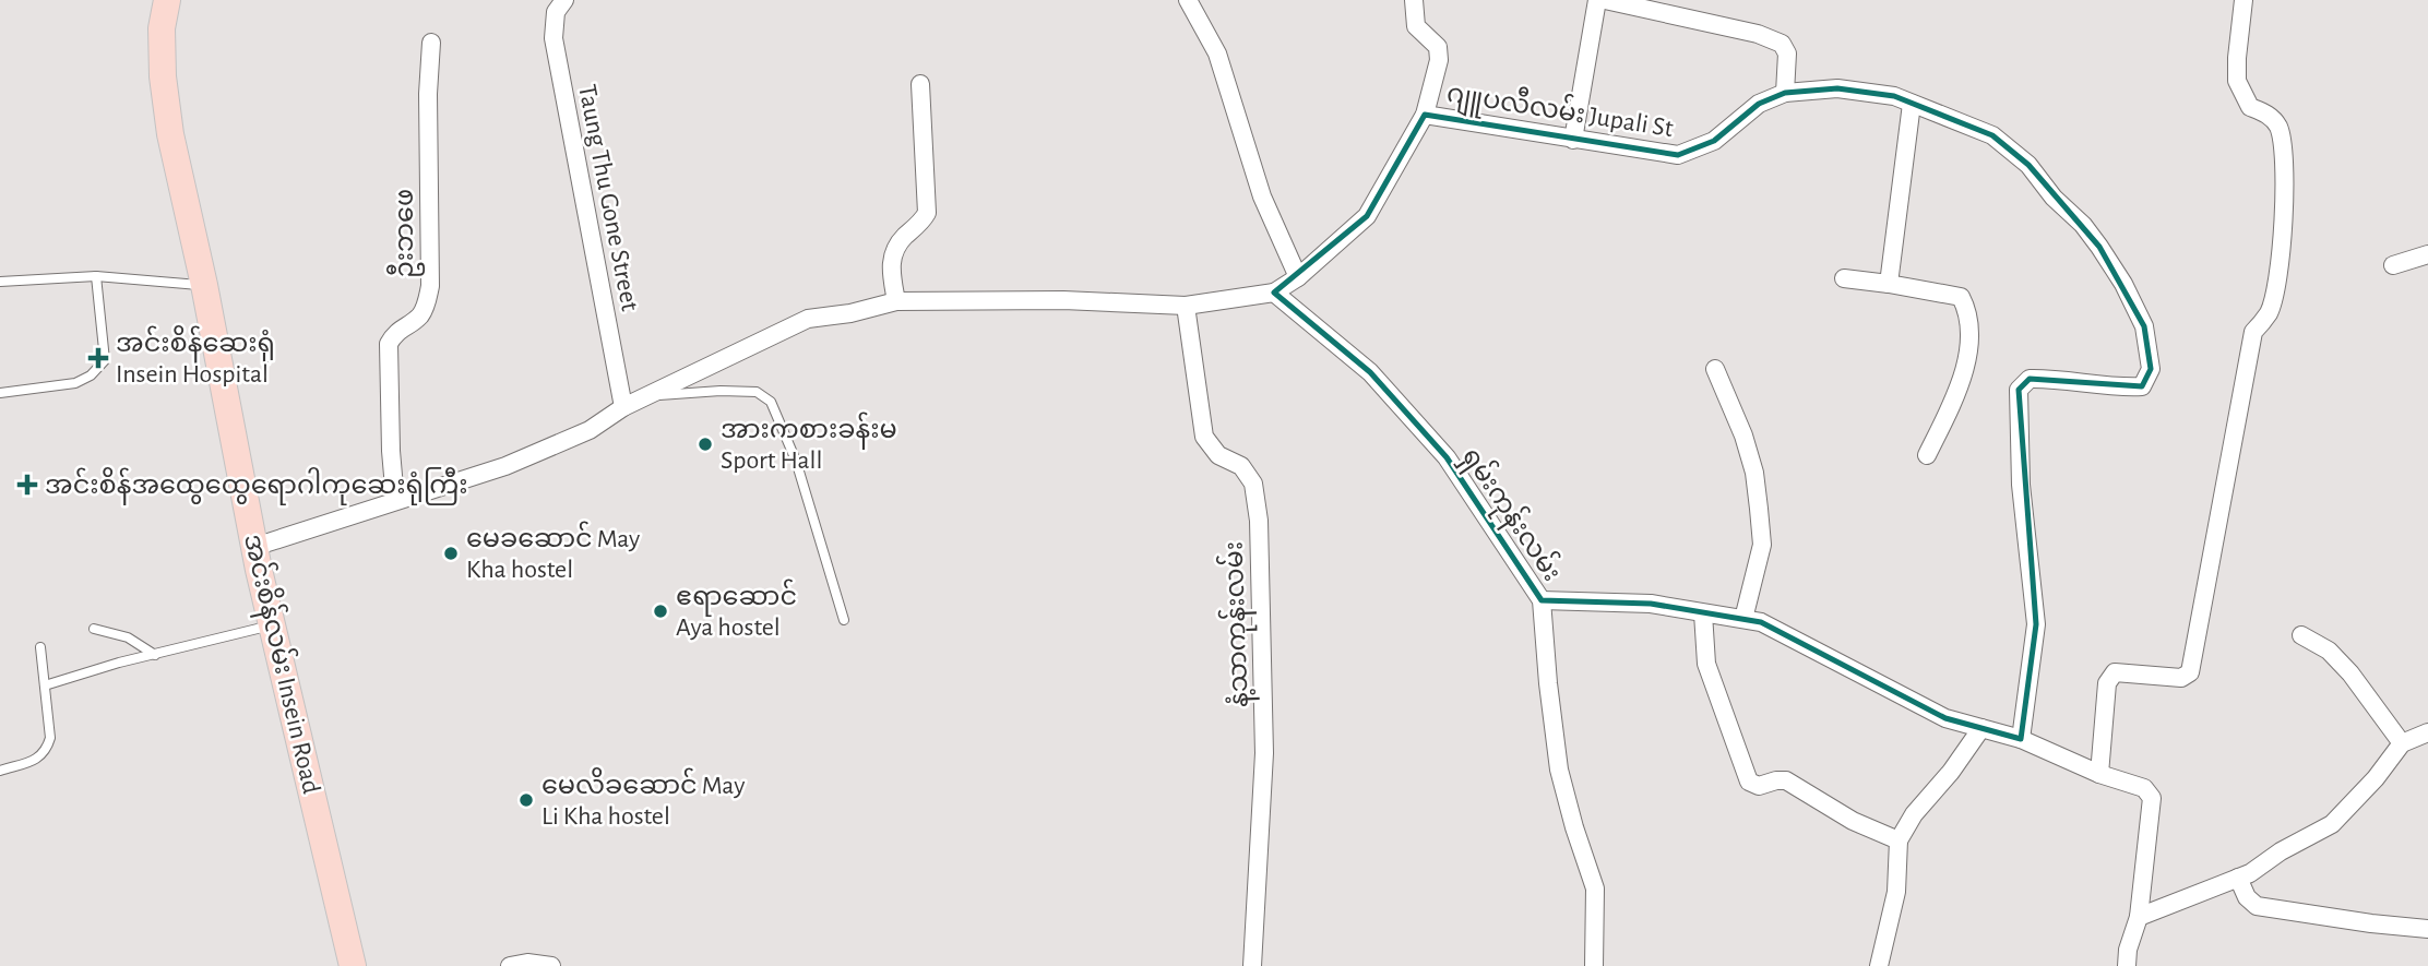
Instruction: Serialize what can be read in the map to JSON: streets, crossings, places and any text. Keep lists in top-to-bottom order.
{
  "streets": {
    "main road": ["အင်းစိန်လမ်း Insein Road"],
    "street": [
      "ဂျူပလီလမ်း Jupali St",
      "Taung Thu Gone Street",
      "ဦးဘဖေ",
      "ရှမ်းကုန်းလမ်း",
      "နံ့သာကုန်းလမ်း"
    ]
  },
  "places": {
    "health": ["အင်းစိန်ဆေးရုံ Insein Hospital", "အင်းစိန်အထွေထွေရောဂါကုဆေးရုံကြီး"],
    "other": [
      "အားကစားခန်းမ Sport Hall",
      "မေခဆောင် May Kha hostel",
      "ဧရာဆောင် Aya hostel",
      "မေလိခဆောင် May Li Kha hostel"
    ]
  }
}
